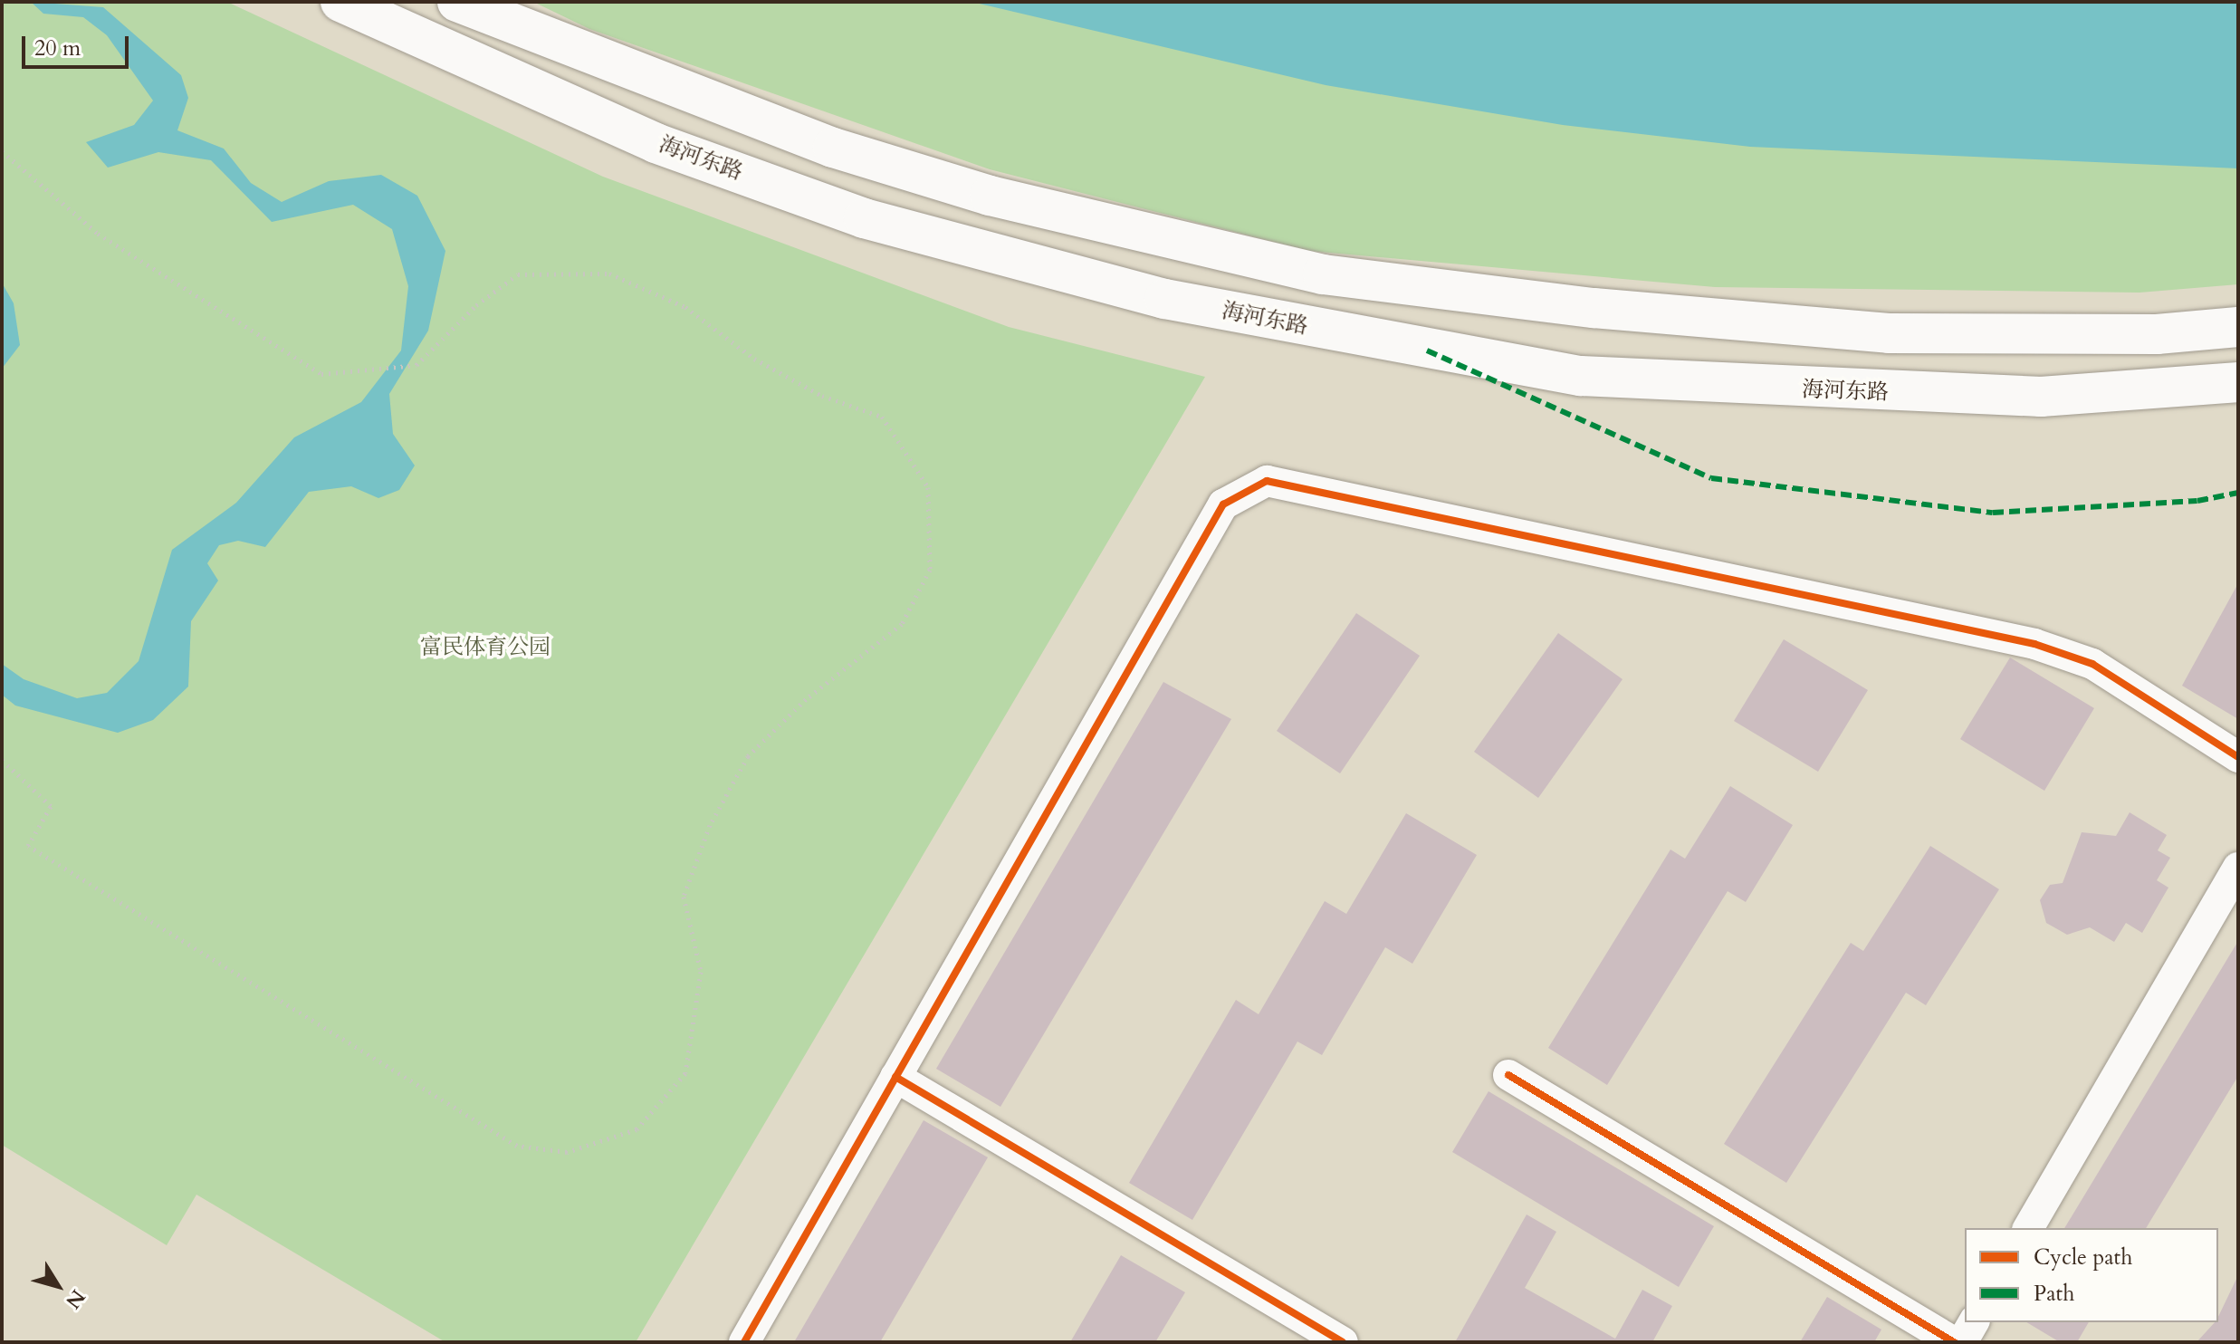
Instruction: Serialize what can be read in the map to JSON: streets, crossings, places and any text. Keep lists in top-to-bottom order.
{
  "streets": {
    "main road": ["海河东路"]
  },
  "parks": ["富民体育公园"],
  "legend": ["Cycle path", "Path"],
  "scale_bar": "20 m",
  "north": "bottom right"
}
